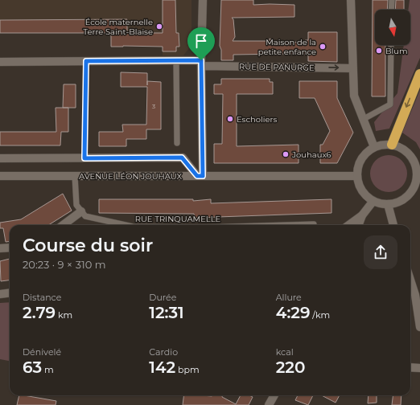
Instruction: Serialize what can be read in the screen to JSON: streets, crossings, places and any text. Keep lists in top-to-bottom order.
{
  "streets": {
    "street": ["RUE DE PANURGE", "AVENUE LÉON JOUHAUX"],
    "lane": ["RUE TRINQUAMELLE"]
  },
  "one_way": ["RUE DE PANURGE"],
  "places": [
    "École maternelle Terre Saint-Blaise",
    "Maison de la petite enfance",
    "Blum",
    "Escholiers",
    "Jouhaux6"
  ],
  "house_numbers": ["3"],
  "north": "bottom",
  "page": {
    "heading": ["Course du soir", "20:23 · 9 × 310 m"],
    "stats": [
      ["Distance", "2.79 km"],
      ["Durée", "12:31"],
      ["Allure", "4:29 /km"],
      ["Dénivelé", "63 m"],
      ["Cardio", "142 bpm"],
      ["kcal", "220"]
    ]
  }
}
